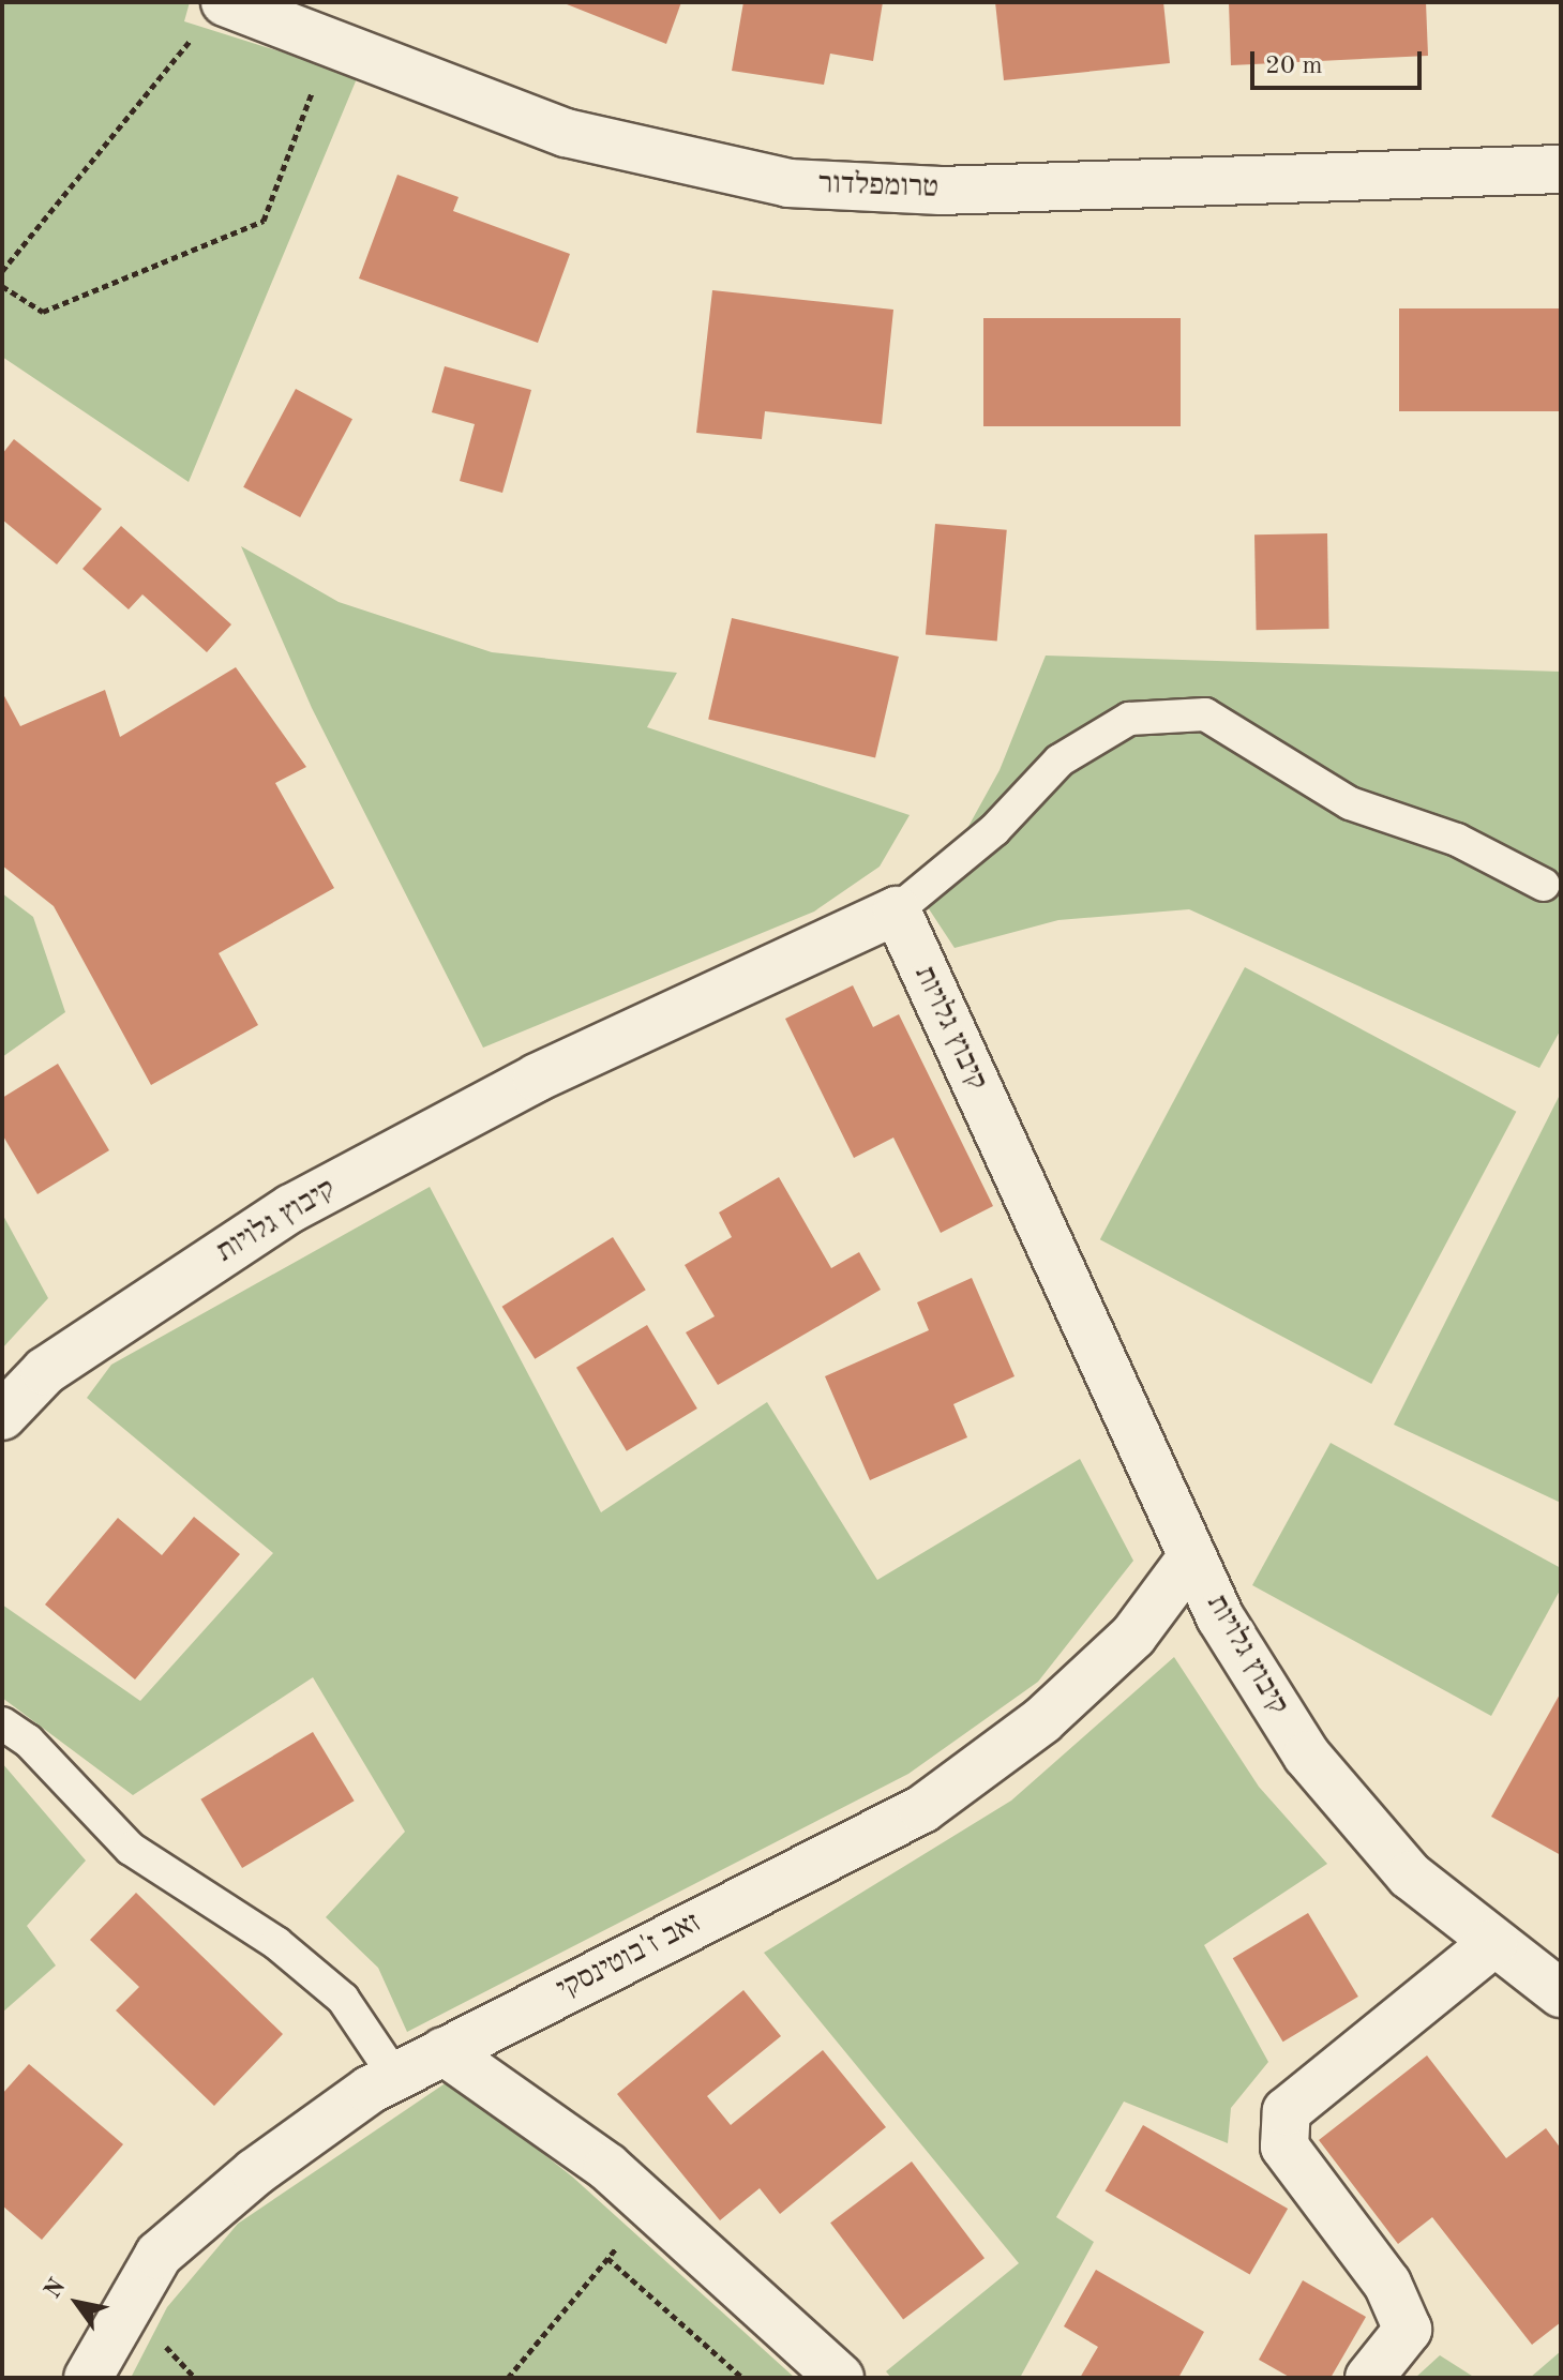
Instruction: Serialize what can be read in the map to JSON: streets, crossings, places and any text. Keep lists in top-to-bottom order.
{
  "streets": {
    "street": ["טרומפלדור", "קיבוץ גלויות", "זאב ז'בוטינסקי"]
  },
  "crossings": [
    ["קיבוץ גלויות", "זאב ז'בוטינסקי"]
  ],
  "scale_bar": "20 m",
  "north": "top left"
}
